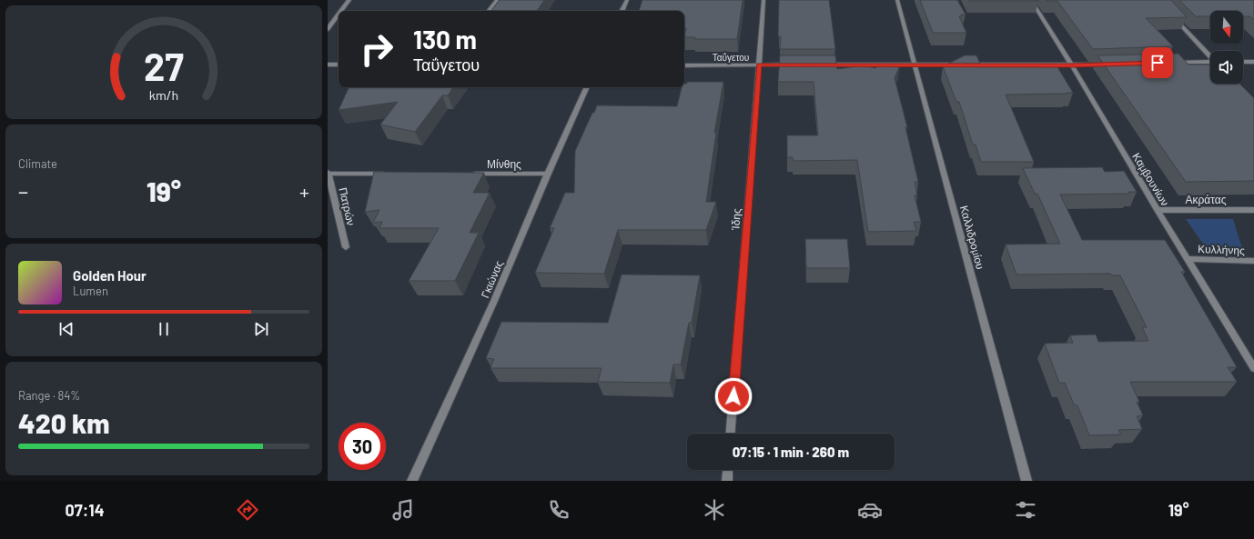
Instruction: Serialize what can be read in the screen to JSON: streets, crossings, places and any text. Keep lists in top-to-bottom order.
{
  "streets": {
    "street": [
      "Ταΰγετου",
      "Μίνθης",
      "Καμβουνίων",
      "Ακράτας",
      "Πατρών",
      "Ίδης",
      "Καλλιδρομίου",
      "Κυλλήνης",
      "Γκιώνας"
    ]
  },
  "crossings": [
    ["Ταΰγετου", "Ίδης"],
    ["Μίνθης", "Γκιώνας"],
    ["Καμβουνίων", "Ακράτας"],
    ["Καμβουνίων", "Κυλλήνης"]
  ],
  "north": "bottom",
  "page": {
    "turn": ["130 m", "Ταΰγετου"],
    "tile": [
      "Climate",
      ["Range · 84%", "420 km"]
    ],
    "heat": ["−", "19°", "+"],
    "song": ["Golden Hour", "Lumen"],
    "limit": "30",
    "trip": "07:15 · 1 min · 260 m",
    "tabs": ["07:14", "19°"],
    "gauge": ["27", "km/h"]
  }
}
